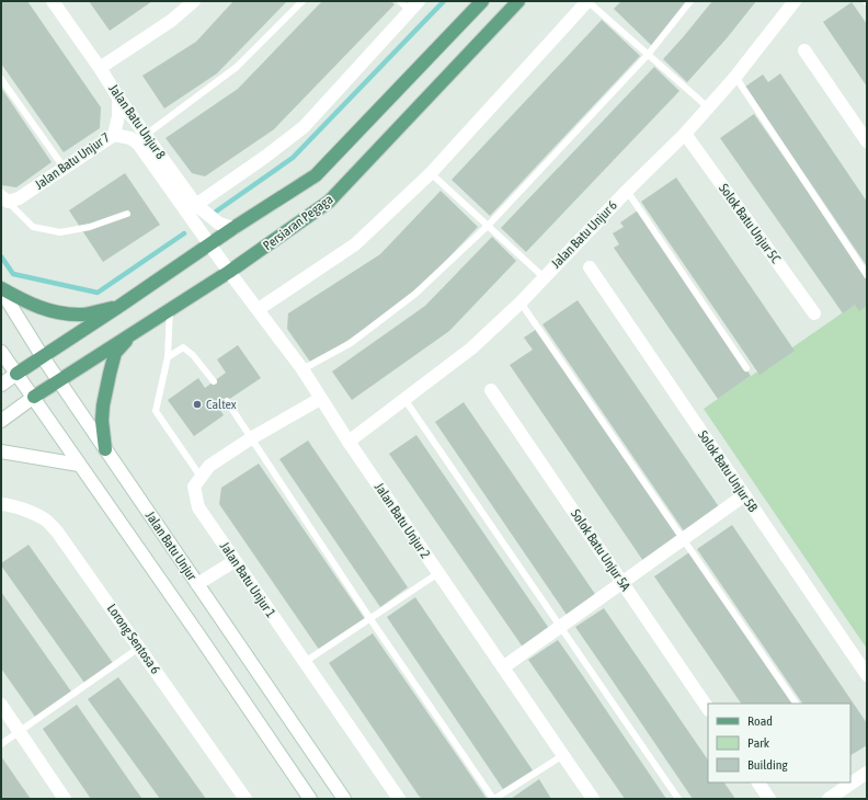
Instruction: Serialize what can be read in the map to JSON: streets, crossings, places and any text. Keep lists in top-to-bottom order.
{
  "streets": {
    "main road": ["Persiaran Pegaga"],
    "street": [
      "Jalan Batu Unjur 8",
      "Jalan Batu Unjur 7",
      "Solok Batu Unjur 5C",
      "Jalan Batu Unjur 6",
      "Solok Batu Unjur 5B",
      "Jalan Batu Unjur 2",
      "Jalan Batu Unjur",
      "Solok Batu Unjur 5A",
      "Jalan Batu Unjur 1",
      "Lorong Sentosa 6"
    ]
  },
  "crossings": [
    ["Jalan Batu Unjur 8", "Jalan Batu Unjur 7"],
    ["Jalan Batu Unjur 8", "Persiaran Pegaga"],
    ["Jalan Batu Unjur 8", "Jalan Batu Unjur 2"],
    ["Persiaran Pegaga", "Jalan Batu Unjur 2"],
    ["Persiaran Pegaga", "Jalan Batu Unjur"],
    ["Solok Batu Unjur 5C", "Jalan Batu Unjur 6"],
    ["Jalan Batu Unjur 6", "Jalan Batu Unjur 2"]
  ],
  "places": ["Caltex"],
  "legend": ["Road", "Park", "Building"]
}
